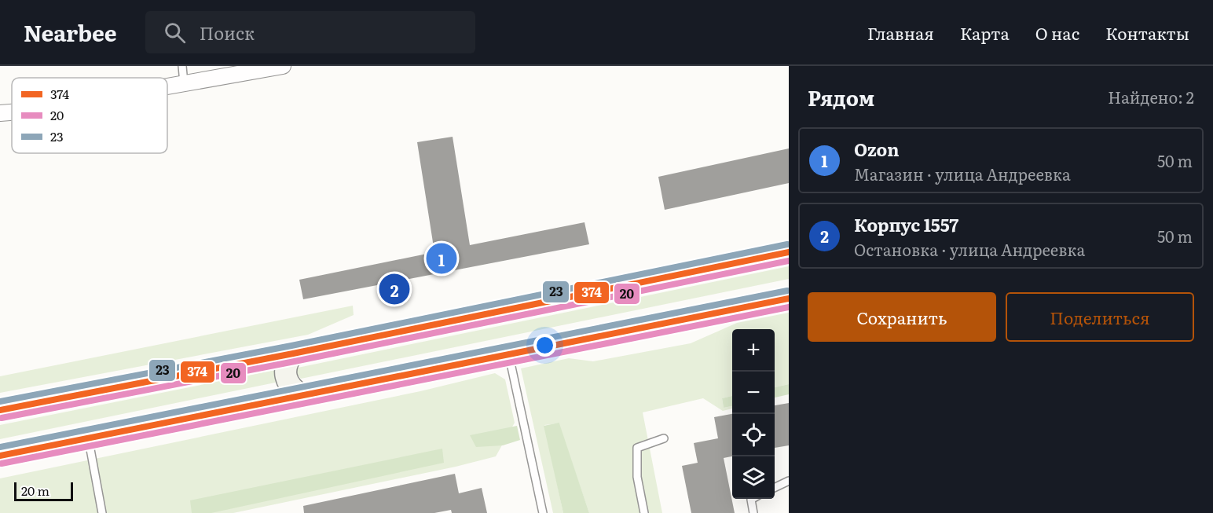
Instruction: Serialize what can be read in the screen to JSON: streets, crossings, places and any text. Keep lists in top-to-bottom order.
{
  "lines": ["transit line 23", "transit line 374", "transit line 20"],
  "legend": ["374", "20", "23"],
  "scale_bar": "20 m",
  "page": {
    "header": "Nearbee",
    "search": "Поиск",
    "nav": [
      "Главная",
      "Карта",
      "О нас",
      "Контакты"
    ],
    "heading": ["Рядом", "Найдено: 2"],
    "list": [
      {
        "mark": "1",
        "name": "Ozon",
        "note": "Магазин · улица Андреевка",
        "value": "50 m"
      },
      {
        "mark": "2",
        "name": "Корпус 1557",
        "note": "Остановка · улица Андреевка",
        "value": "50 m"
      }
    ],
    "pins": ["1", "2"],
    "buttons": ["Сохранить", "Поделиться"],
    "map_buttons": ["+", "−"],
    "scale": "20 m"
  }
}
